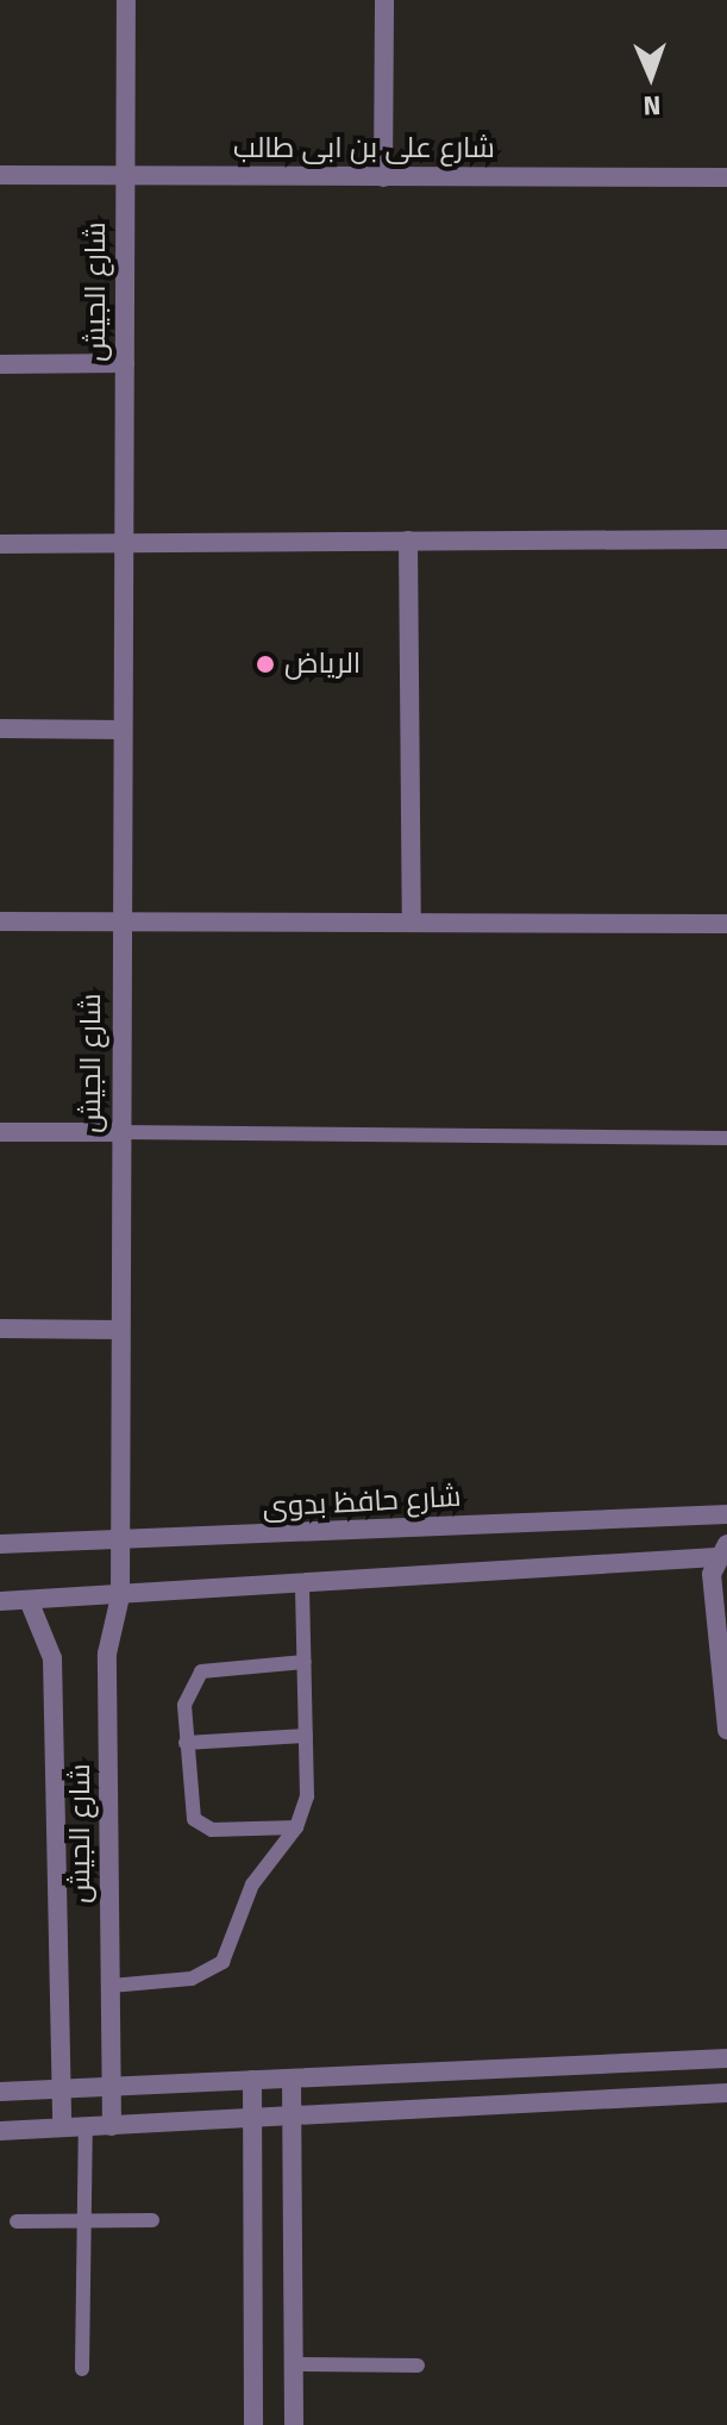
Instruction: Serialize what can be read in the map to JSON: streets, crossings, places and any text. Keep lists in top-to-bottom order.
{
  "streets": {
    "street": ["شارع على بن ابى طالب", "شارع الجيش", "شارع حافظ بدوى"]
  },
  "crossings": [
    ["شارع على بن ابى طالب", "شارع الجيش"],
    ["شارع الجيش", "شارع حافظ بدوى"]
  ],
  "places": ["الرياض"],
  "north": "bottom"
}
